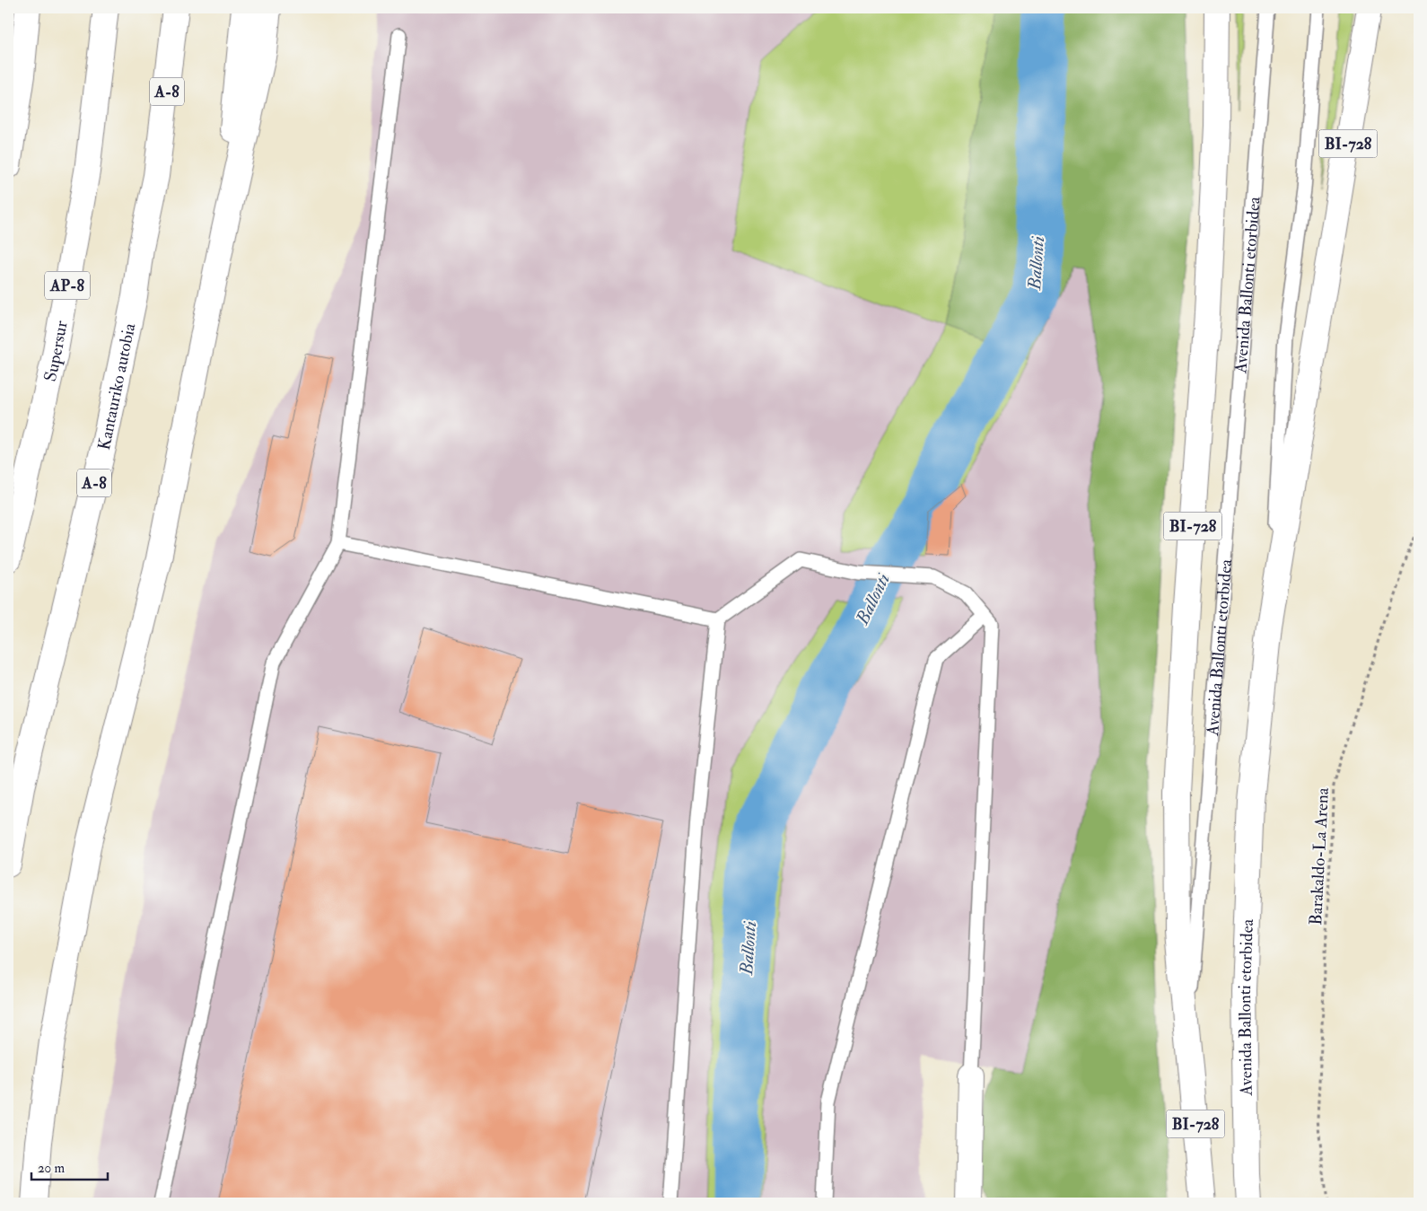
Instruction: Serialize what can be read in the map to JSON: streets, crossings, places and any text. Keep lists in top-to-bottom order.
{
  "streets": {
    "main road": [
      "A-8",
      "BI-728",
      "Avenida Ballonti etorbidea",
      "AP-8",
      "Supersur",
      "Kantauriko autobia"
    ],
    "path": ["Barakaldo-La Arena"]
  },
  "water": ["Ballonti"],
  "scale_bar": "20 m"
}
